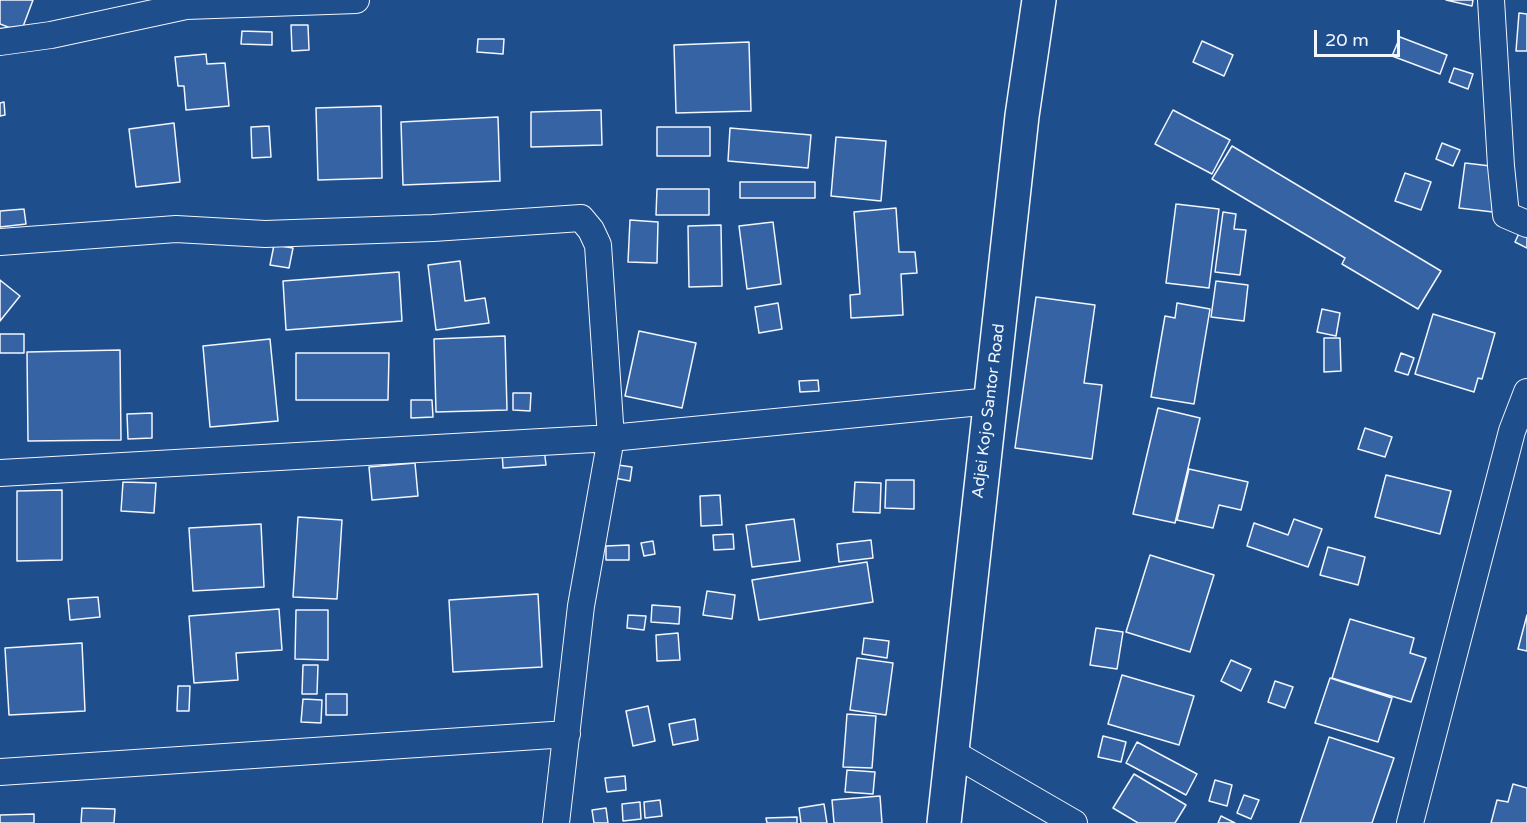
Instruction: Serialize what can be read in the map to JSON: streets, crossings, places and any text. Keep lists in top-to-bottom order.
{
  "streets": {
    "street": ["Adjei Kojo Santor Road"]
  },
  "scale_bar": "20 m"
}
